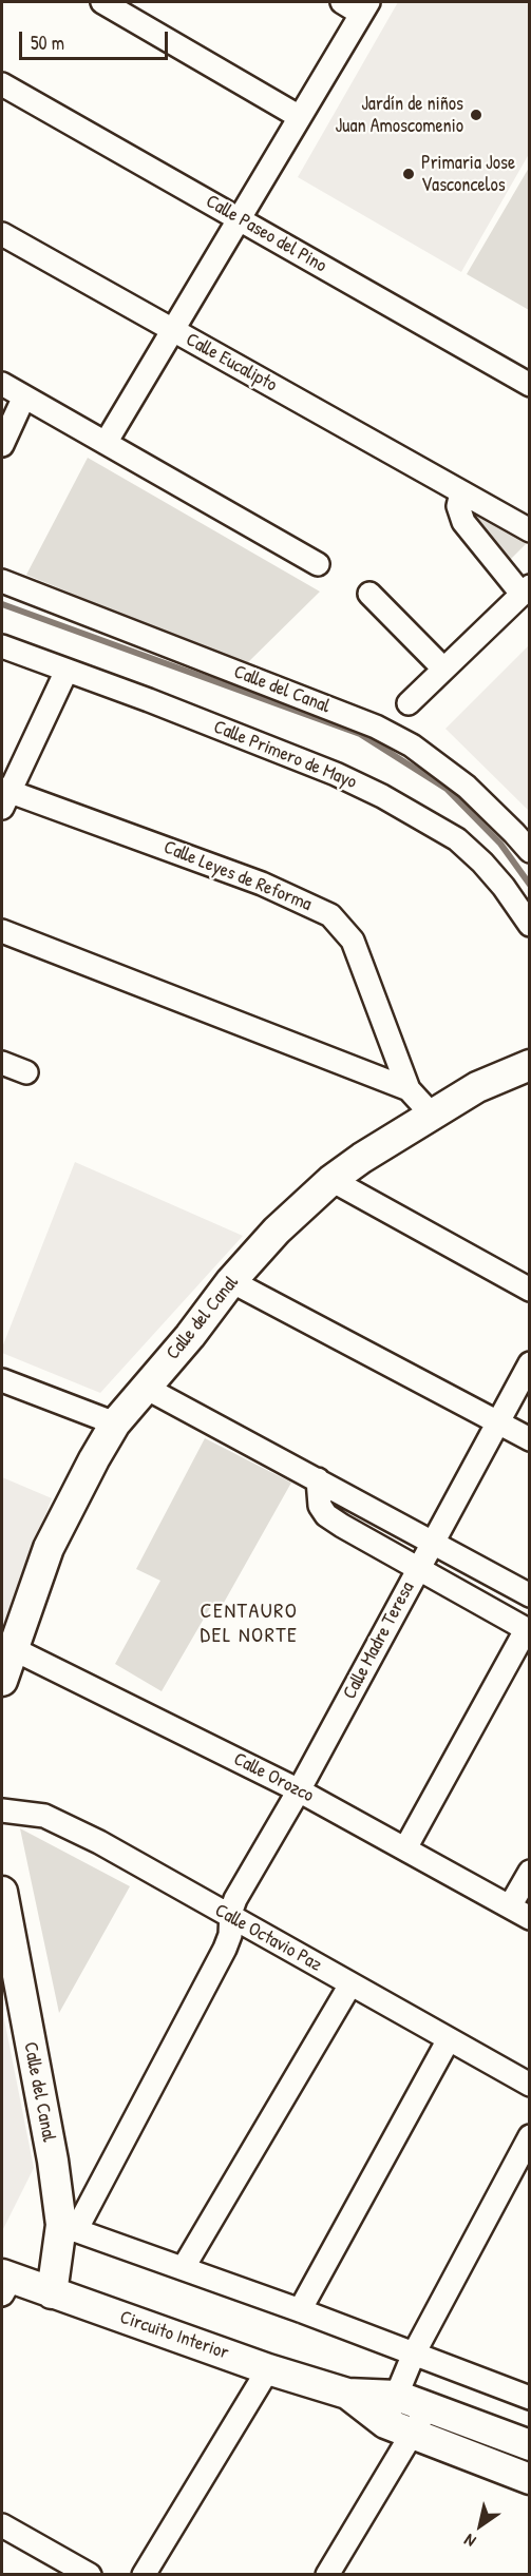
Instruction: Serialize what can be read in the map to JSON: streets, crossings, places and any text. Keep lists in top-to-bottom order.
{
  "streets": {
    "street": [
      "Calle Paseo del Pino",
      "Calle Eucalipto",
      "Calle del Canal",
      "Calle Primero de Mayo",
      "Calle Leyes de Reforma",
      "Calle Madre Teresa",
      "Calle Orozco",
      "Calle Octavio Paz",
      "Circuito Interior"
    ]
  },
  "crossings": [
    ["Calle del Canal", "Calle Leyes de Reforma"],
    ["Calle del Canal", "Calle Madre Teresa"],
    ["Calle del Canal", "Calle Orozco"],
    ["Calle del Canal", "Circuito Interior"],
    ["Calle Madre Teresa", "Calle Orozco"],
    ["Calle Madre Teresa", "Calle Octavio Paz"]
  ],
  "districts": ["CENTAURO DEL NORTE"],
  "places": ["Jardín de niños Juan Amoscomenio", "Primaria Jose Vasconcelos"],
  "scale_bar": "50 m",
  "north": "bottom left"
}
